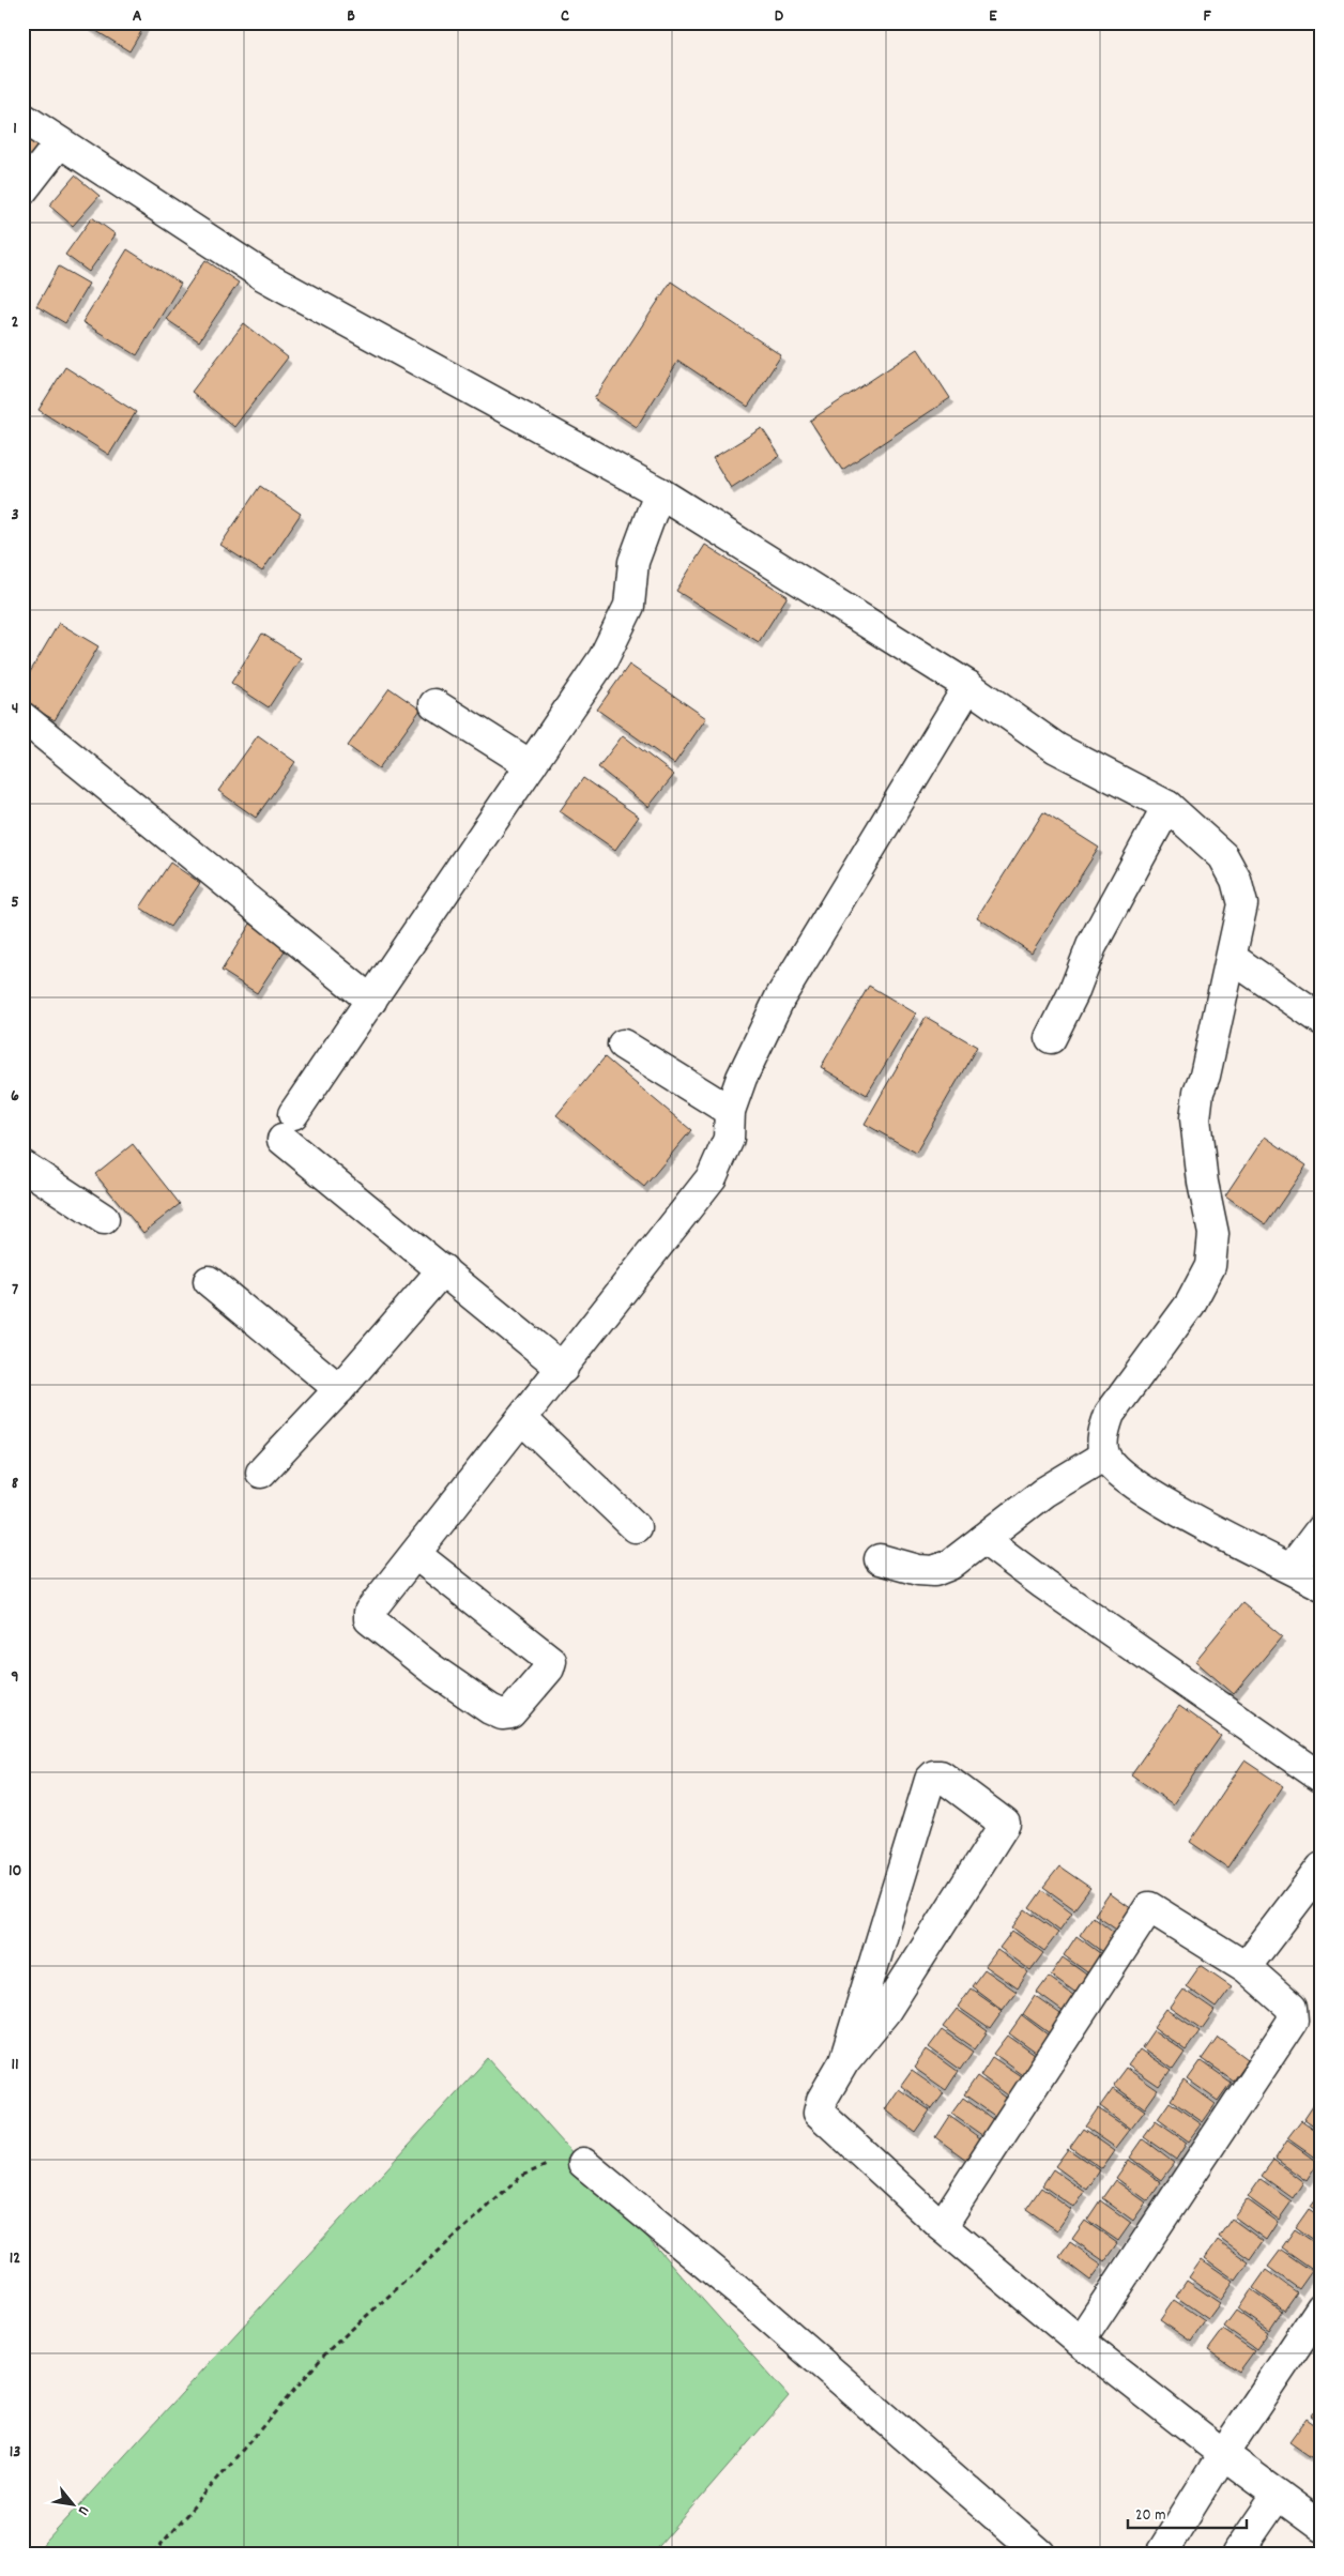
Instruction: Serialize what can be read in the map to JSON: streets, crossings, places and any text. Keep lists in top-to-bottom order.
{
  "scale_bar": "20 m",
  "north": "bottom right",
  "grid": {
    "columns": [
      "A",
      "B",
      "C",
      "D",
      "E",
      "F"
    ],
    "rows": [
      "1",
      "2",
      "3",
      "4",
      "5",
      "6",
      "7",
      "8",
      "9",
      "10",
      "11",
      "12",
      "13"
    ]
  }
}
